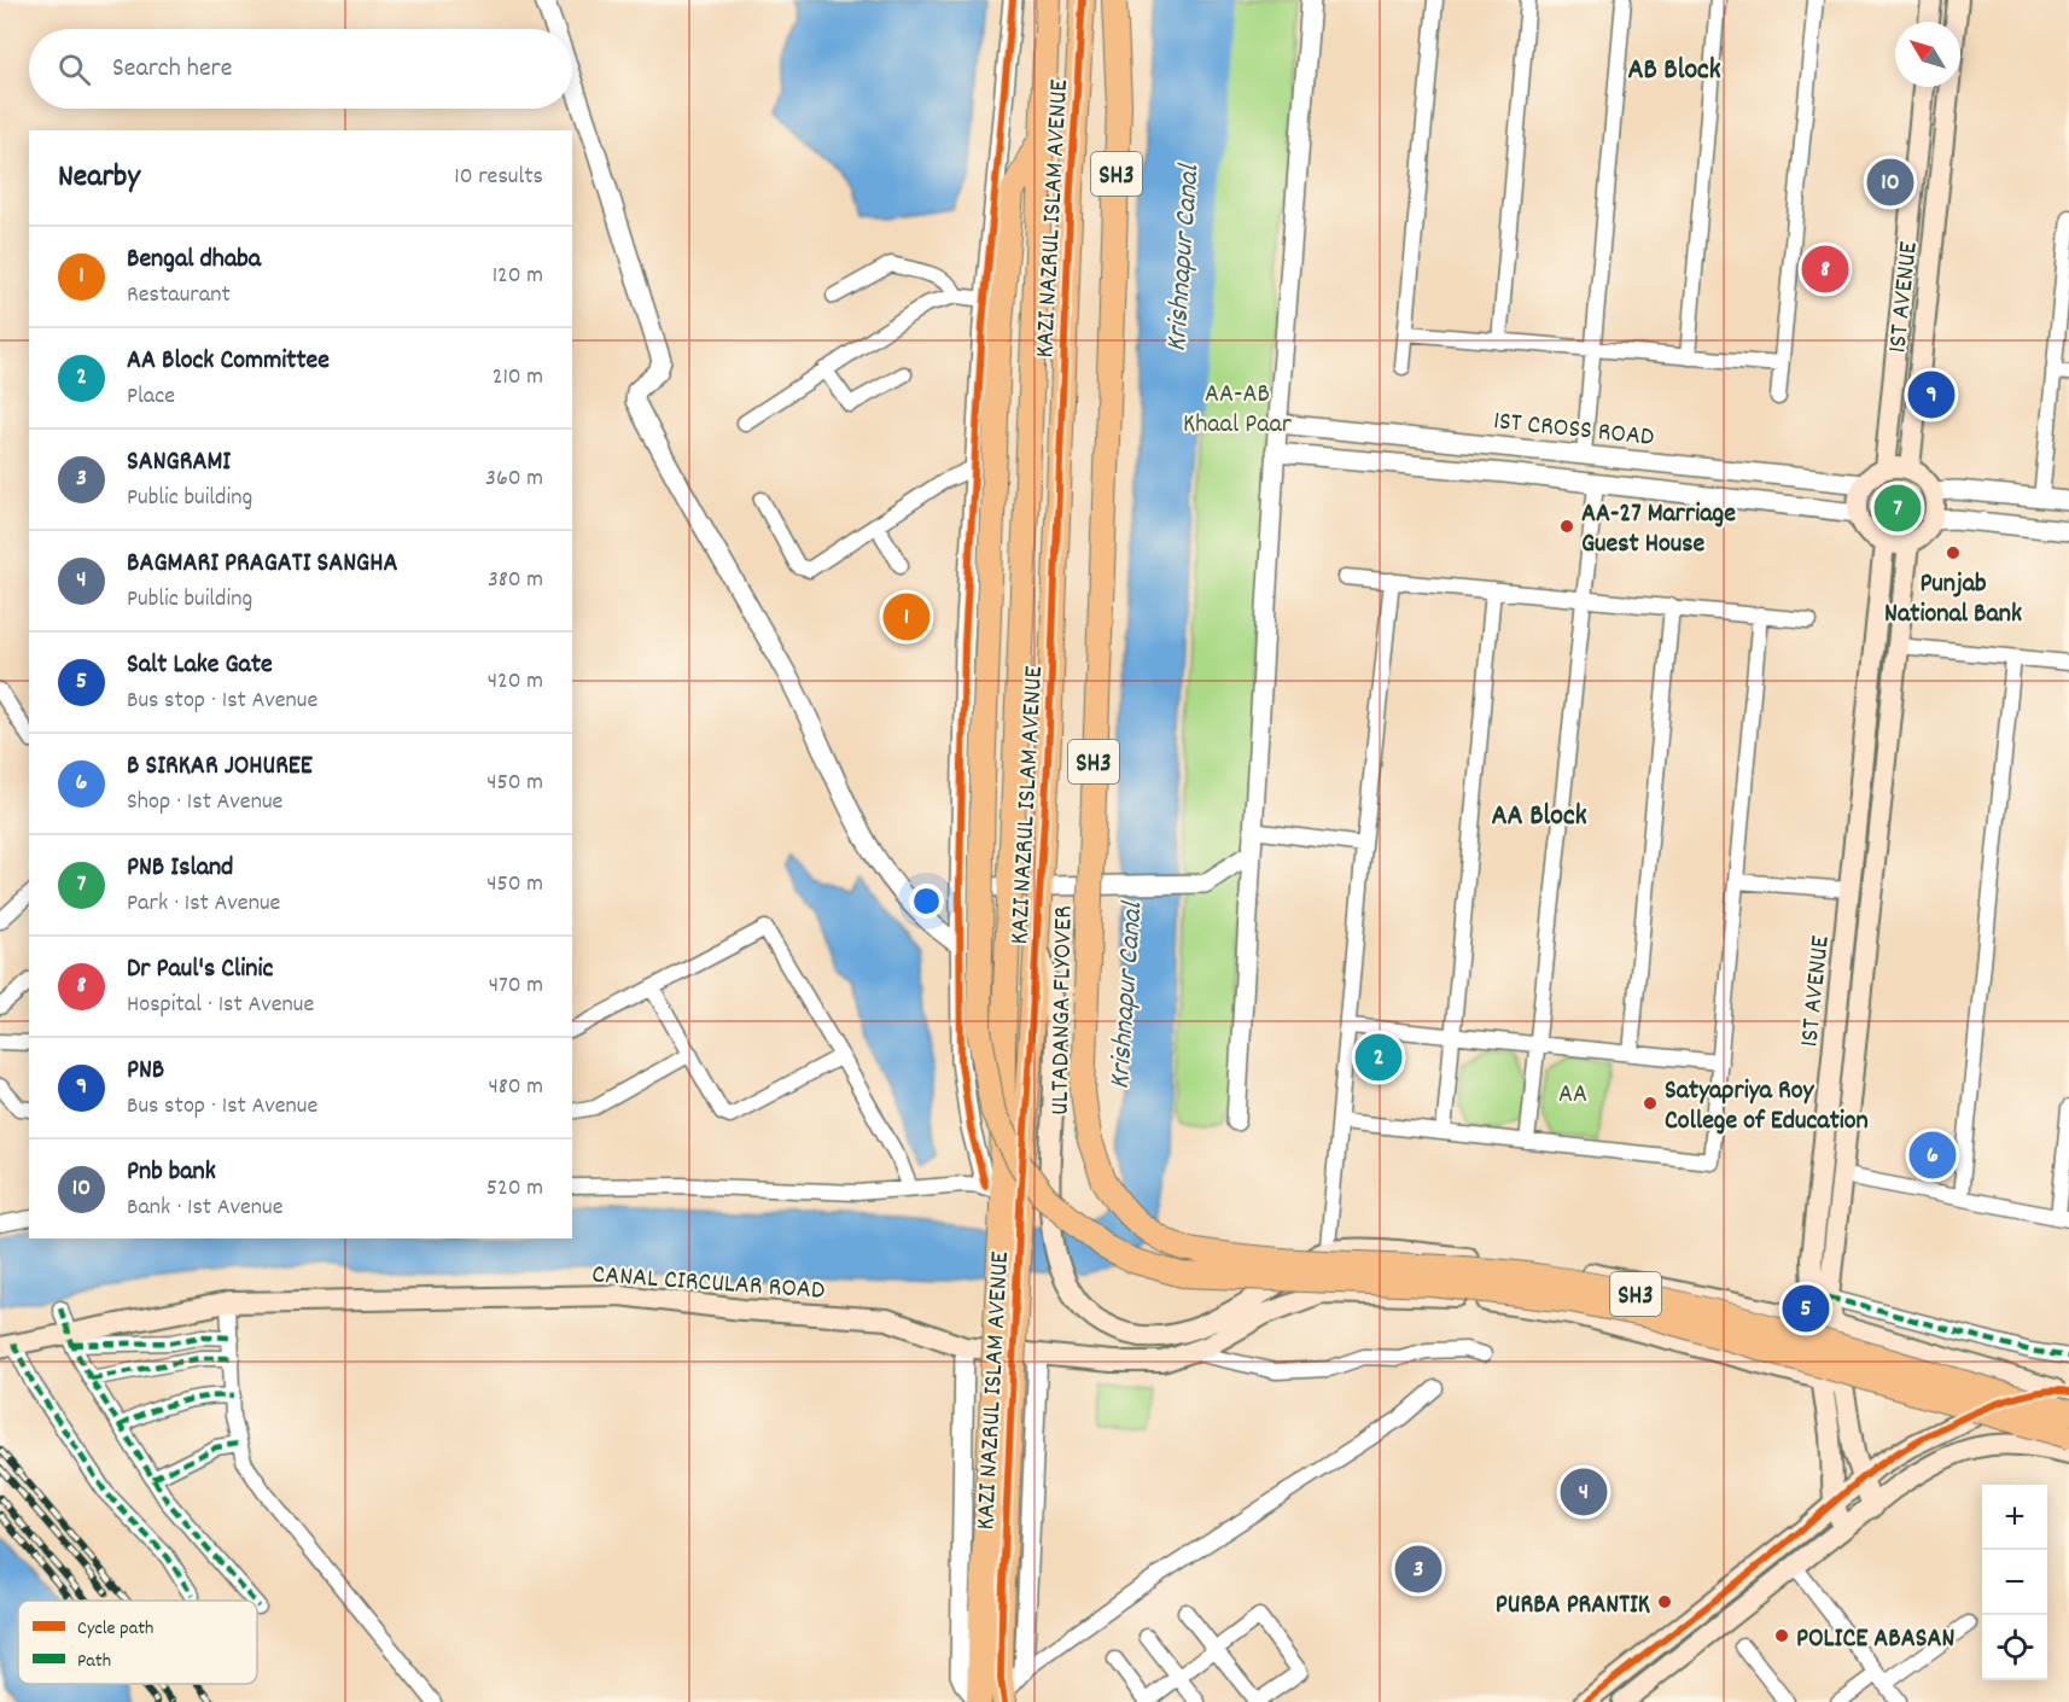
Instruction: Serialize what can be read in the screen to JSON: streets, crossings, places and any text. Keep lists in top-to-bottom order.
{
  "streets": {
    "main road": [
      "SH3",
      "KAZI NAZRUL ISLAM AVENUE",
      "1ST AVENUE",
      "ULTADANGA FLYOVER",
      "CANAL CIRCULAR ROAD"
    ],
    "street": ["1ST CROSS ROAD"]
  },
  "crossings": [
    ["SH3", "KAZI NAZRUL ISLAM AVENUE"],
    ["1ST AVENUE", "1ST CROSS ROAD"]
  ],
  "districts": ["AB Block", "AA Block"],
  "water": ["Krishnapur Canal"],
  "parks": ["AA-AB Khaal Paar", "AA"],
  "places": [
    "AA-27 Marriage Guest House",
    "Punjab National Bank",
    "Satyapriya Roy College of Education",
    "PURBA PRANTIK",
    "POLICE ABASAN"
  ],
  "legend": ["Cycle path", "Path"],
  "north": "top left",
  "page": {
    "search": "Search here",
    "heading": ["Nearby", "10 results"],
    "pins": [
      "10",
      "8",
      "9",
      "7",
      "1",
      "2",
      "6",
      "5",
      "4",
      "3"
    ],
    "list": [
      {
        "mark": "1",
        "name": "Bengal dhaba",
        "note": "Restaurant",
        "value": "120 m"
      },
      {
        "mark": "2",
        "name": "AA Block Committee",
        "note": "Place",
        "value": "210 m"
      },
      {
        "mark": "3",
        "name": "SANGRAMI",
        "note": "Public building",
        "value": "360 m"
      },
      {
        "mark": "4",
        "name": "BAGMARI PRAGATI SANGHA",
        "note": "Public building",
        "value": "380 m"
      },
      {
        "mark": "5",
        "name": "Salt Lake Gate",
        "note": "Bus stop · 1st Avenue",
        "value": "420 m"
      },
      {
        "mark": "6",
        "name": "B SIRKAR JOHUREE",
        "note": "Shop · 1st Avenue",
        "value": "450 m"
      },
      {
        "mark": "7",
        "name": "PNB Island",
        "note": "Park · 1st Avenue",
        "value": "450 m"
      },
      {
        "mark": "8",
        "name": "Dr Paul's Clinic",
        "note": "Hospital · 1st Avenue",
        "value": "470 m"
      },
      {
        "mark": "9",
        "name": "PNB",
        "note": "Bus stop · 1st Avenue",
        "value": "480 m"
      },
      {
        "mark": "10",
        "name": "Pnb bank",
        "note": "Bank · 1st Avenue",
        "value": "520 m"
      }
    ],
    "map_buttons": ["+", "−"]
  }
}
